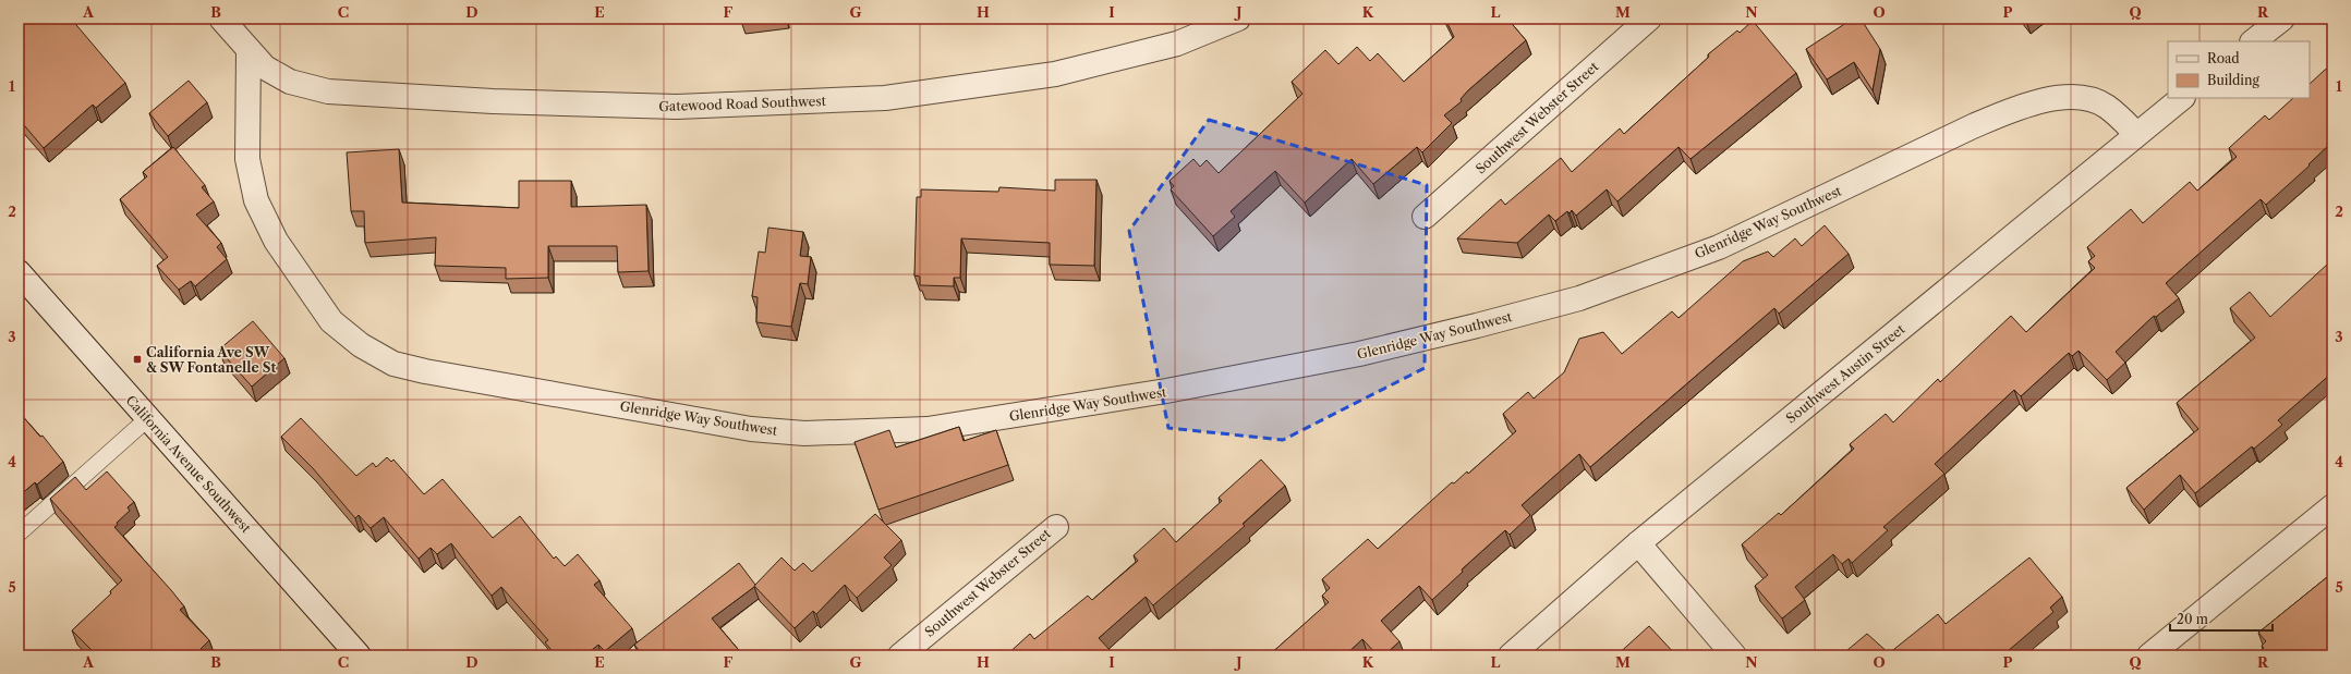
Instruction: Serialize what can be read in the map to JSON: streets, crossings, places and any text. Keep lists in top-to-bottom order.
{
  "streets": {
    "street": [
      "Gatewood Road Southwest",
      "Southwest Webster Street",
      "Glenridge Way Southwest",
      "Southwest Austin Street",
      "California Avenue Southwest"
    ]
  },
  "crossings": [
    ["Gatewood Road Southwest", "Glenridge Way Southwest"],
    ["Glenridge Way Southwest", "Southwest Austin Street"]
  ],
  "places": {
    "transit": ["California Ave SW & SW Fontanelle St"]
  },
  "legend": ["Road", "Building"],
  "scale_bar": "20 m",
  "grid": {
    "columns": [
      "A",
      "B",
      "C",
      "D",
      "E",
      "F",
      "G",
      "H",
      "I",
      "J",
      "K",
      "L",
      "M",
      "N",
      "O",
      "P",
      "Q",
      "R"
    ],
    "rows": [
      "1",
      "2",
      "3",
      "4",
      "5"
    ]
  }
}
